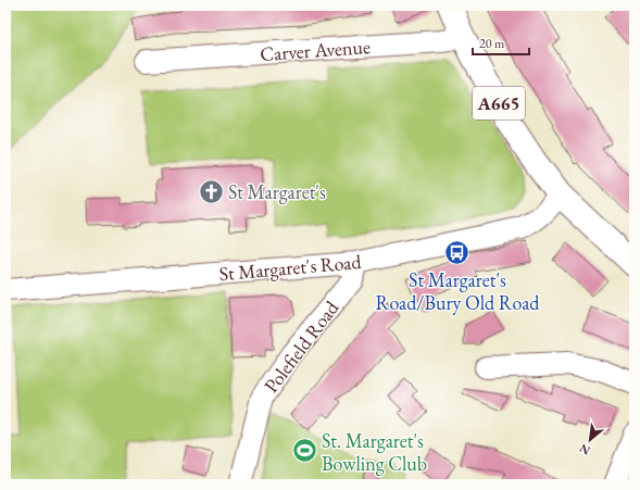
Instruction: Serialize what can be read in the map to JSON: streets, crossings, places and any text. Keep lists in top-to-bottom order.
{
  "streets": {
    "main road": ["A665"],
    "street": ["Carver Avenue", "St Margaret's Road", "Polefield Road"]
  },
  "crossings": [
    ["Carver Avenue", "A665"],
    ["A665", "St Margaret's Road"],
    ["St Margaret's Road", "Polefield Road"]
  ],
  "places": {
    "church": ["St Margaret's"],
    "bus stop": ["St Margaret's Road/Bury Old Road"],
    "sports": ["St. Margaret's Bowling Club"]
  },
  "scale_bar": "20 m",
  "north": "bottom left"
}
